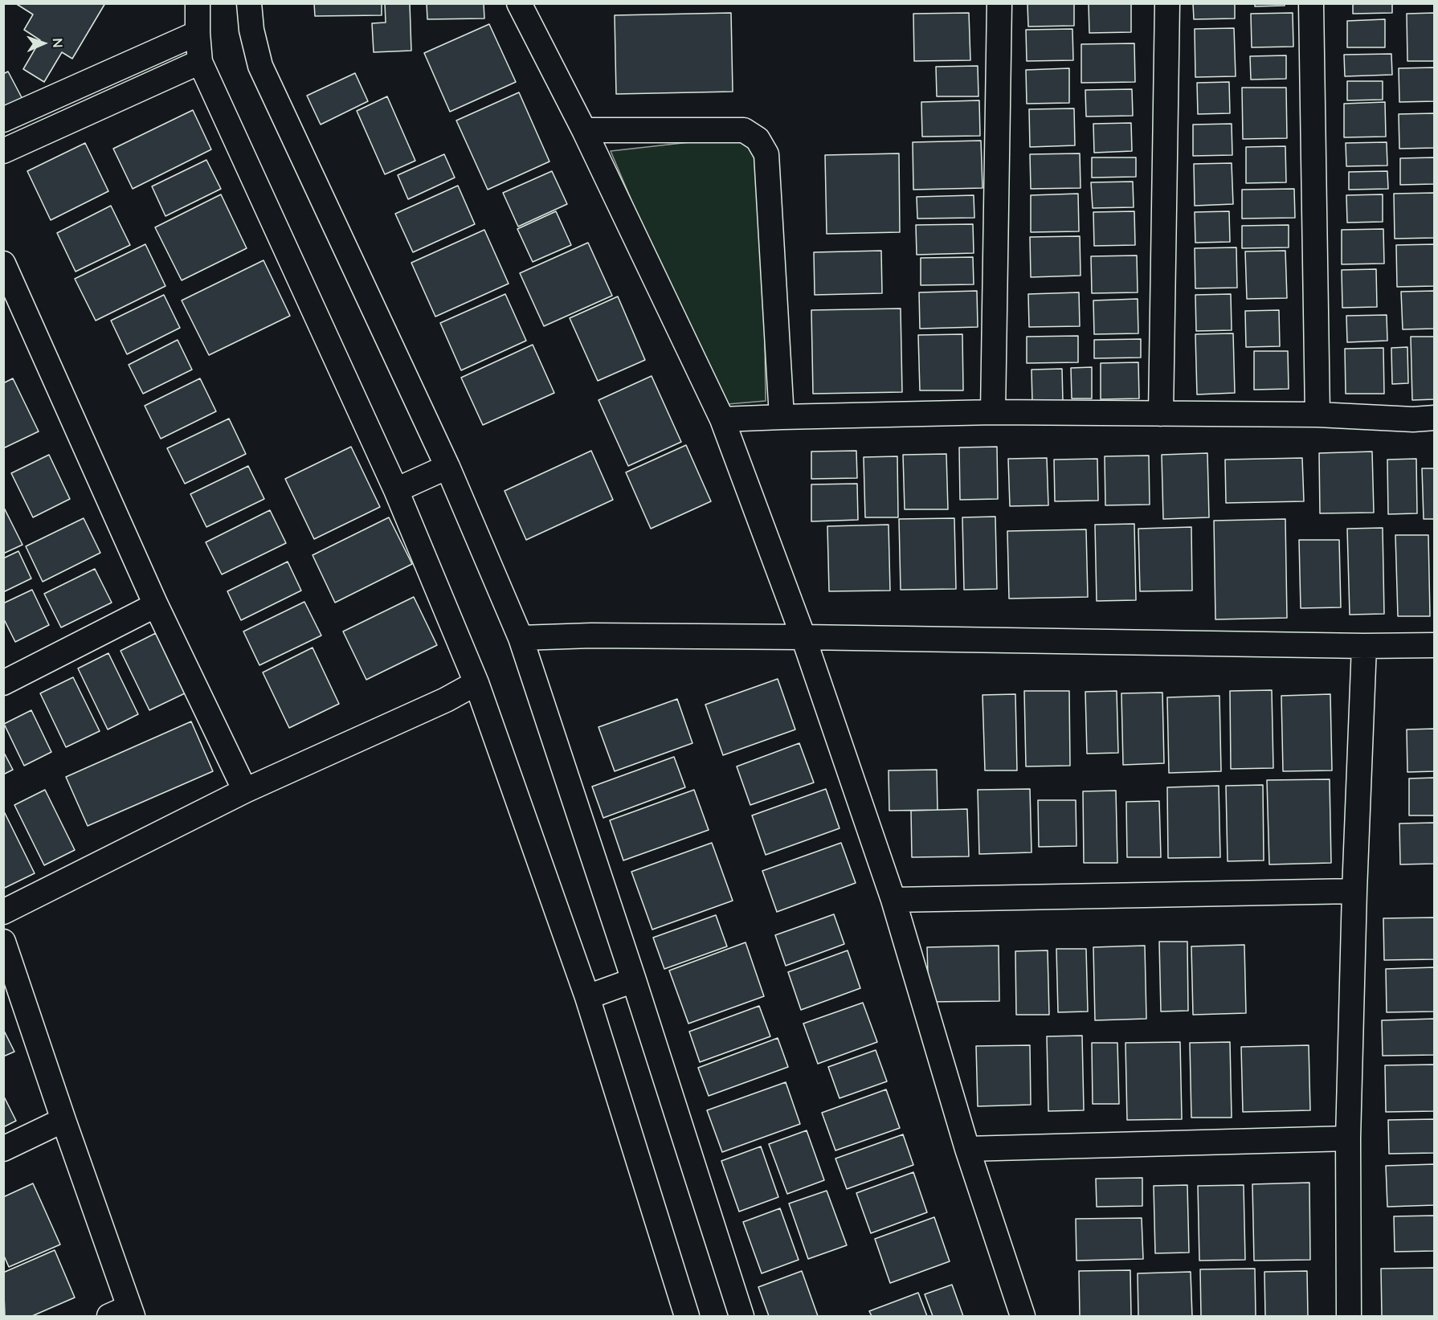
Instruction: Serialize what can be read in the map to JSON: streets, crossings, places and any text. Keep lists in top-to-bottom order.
{
  "north": "right"
}
